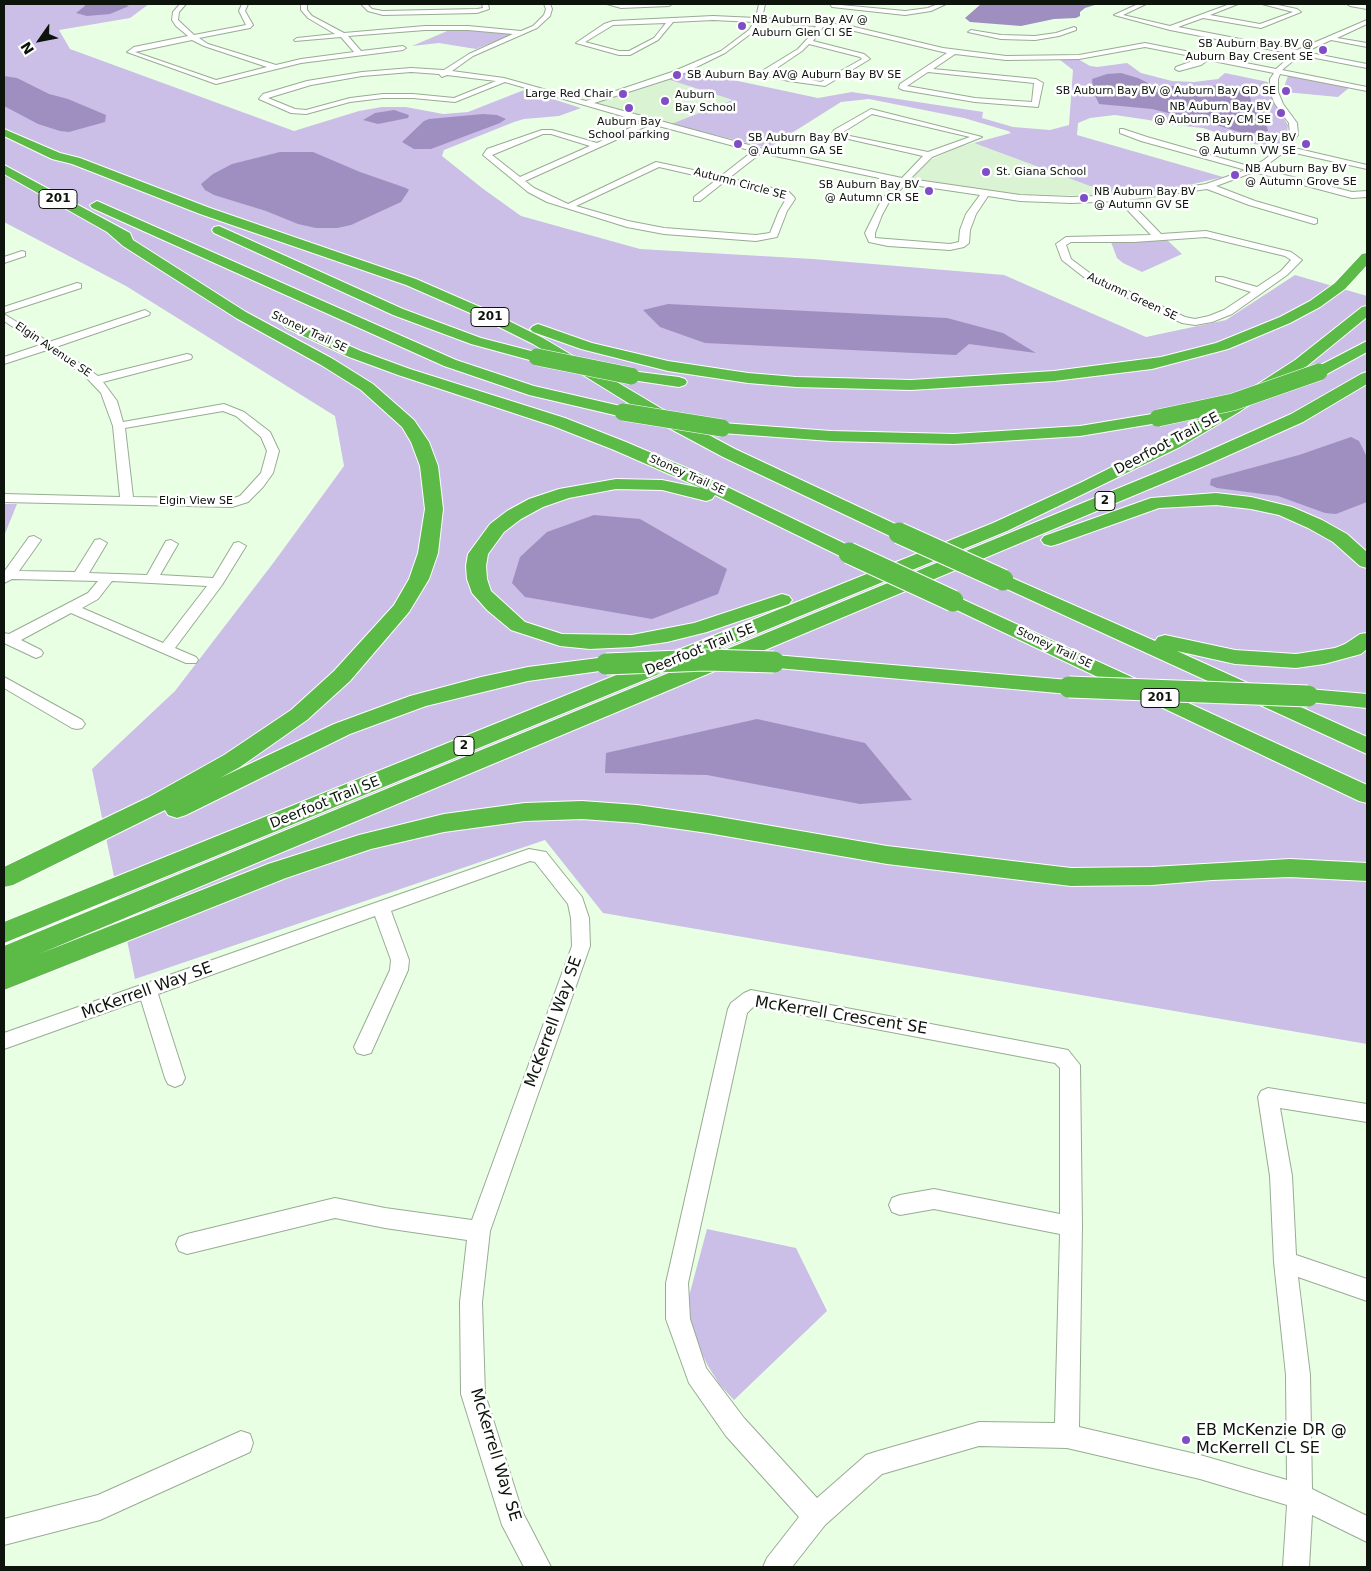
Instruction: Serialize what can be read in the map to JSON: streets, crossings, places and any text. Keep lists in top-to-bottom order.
{
  "streets": {
    "highway": [
      "201",
      "Stoney Trail SE",
      "Deerfoot Trail SE",
      "2"
    ],
    "street": [
      "Autumn Circle SE",
      "Autumn Green SE",
      "Elgin Avenue SE",
      "Elgin View SE",
      "McKerrell Way SE",
      "McKerrell Crescent SE"
    ]
  },
  "crossings": [
    ["Elgin Avenue SE", "Elgin View SE"]
  ],
  "places": [
    "NB Auburn Bay AV @ Auburn Glen CI SE",
    "SB Auburn Bay BV @ Auburn Bay Cresent SE",
    "SB Auburn Bay AV@ Auburn Bay BV SE",
    "SB Auburn Bay BV @ Auburn Bay GD SE",
    "Large Red Chair",
    "Auburn Bay School",
    "Auburn Bay School parking",
    "NB Auburn Bay BV @ Auburn Bay CM SE",
    "SB Auburn Bay BV @ Autumn GA SE",
    "SB Auburn Bay BV @ Autumn VW SE",
    "St. Giana School",
    "NB Auburn Bay BV @ Autumn Grove SE",
    "SB Auburn Bay BV @ Autumn CR SE",
    "NB Auburn Bay BV @ Autumn GV SE",
    "EB McKenzie DR @ McKerrell CL SE"
  ],
  "north": "bottom left"
}
